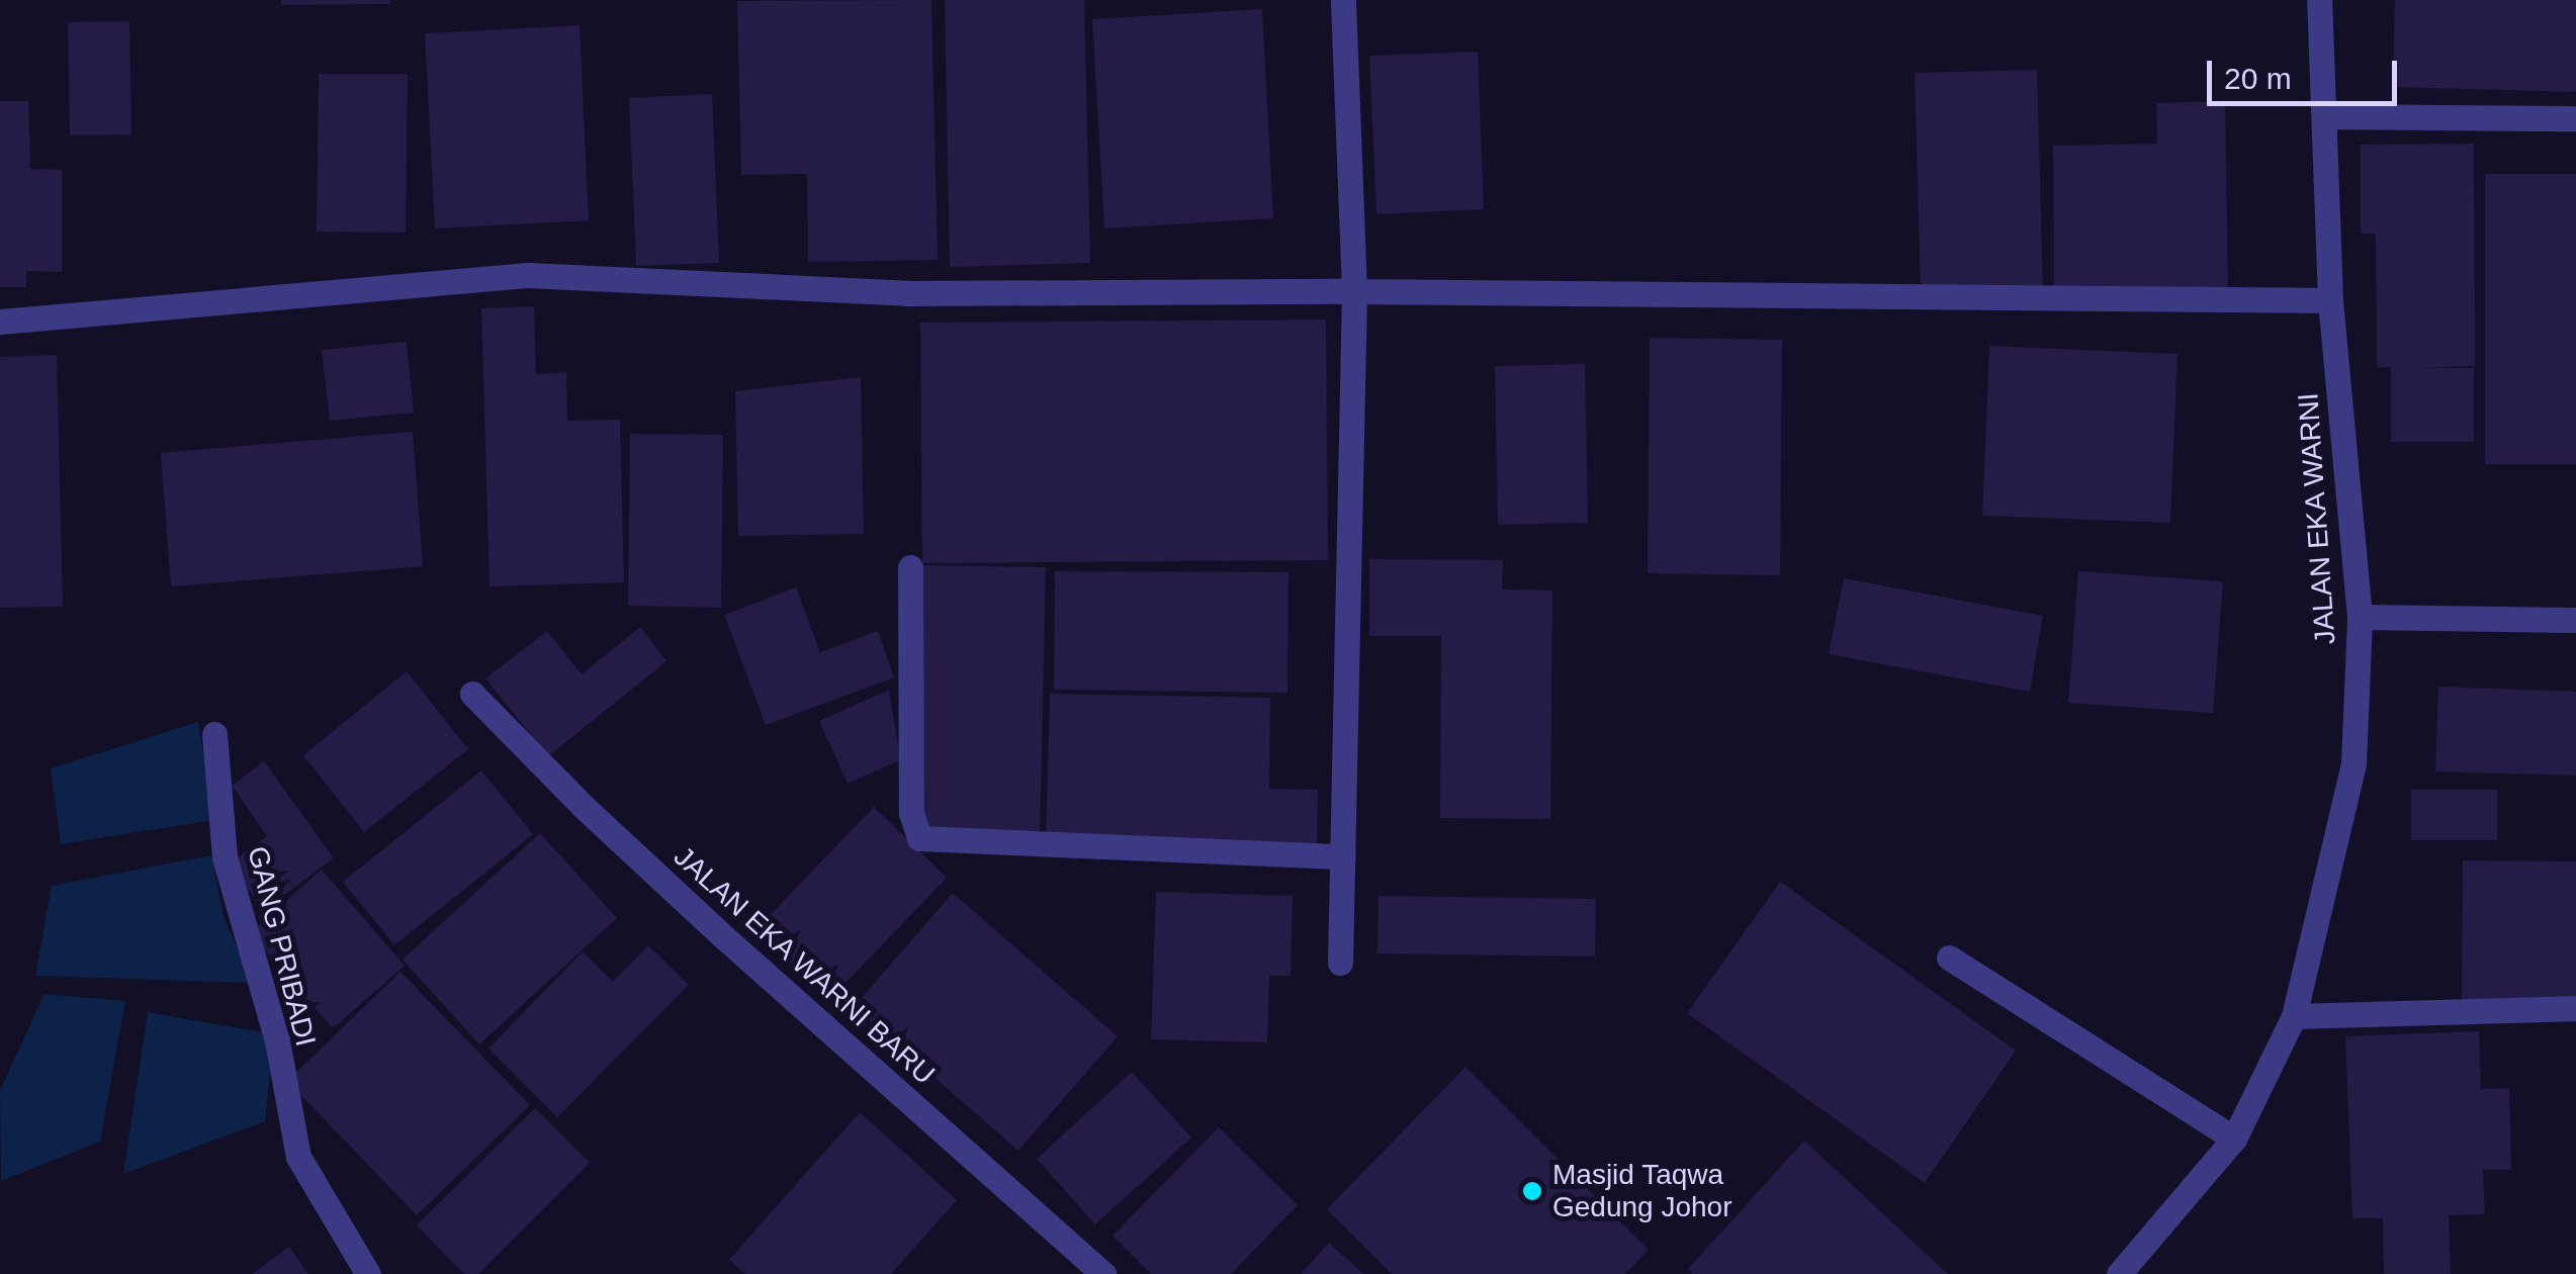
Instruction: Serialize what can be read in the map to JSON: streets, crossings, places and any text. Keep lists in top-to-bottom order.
{
  "streets": {
    "street": ["JALAN EKA WARNI", "GANG PRIBADI", "JALAN EKA WARNI BARU"]
  },
  "places": ["Masjid Taqwa Gedung Johor"],
  "scale_bar": "20 m"
}
